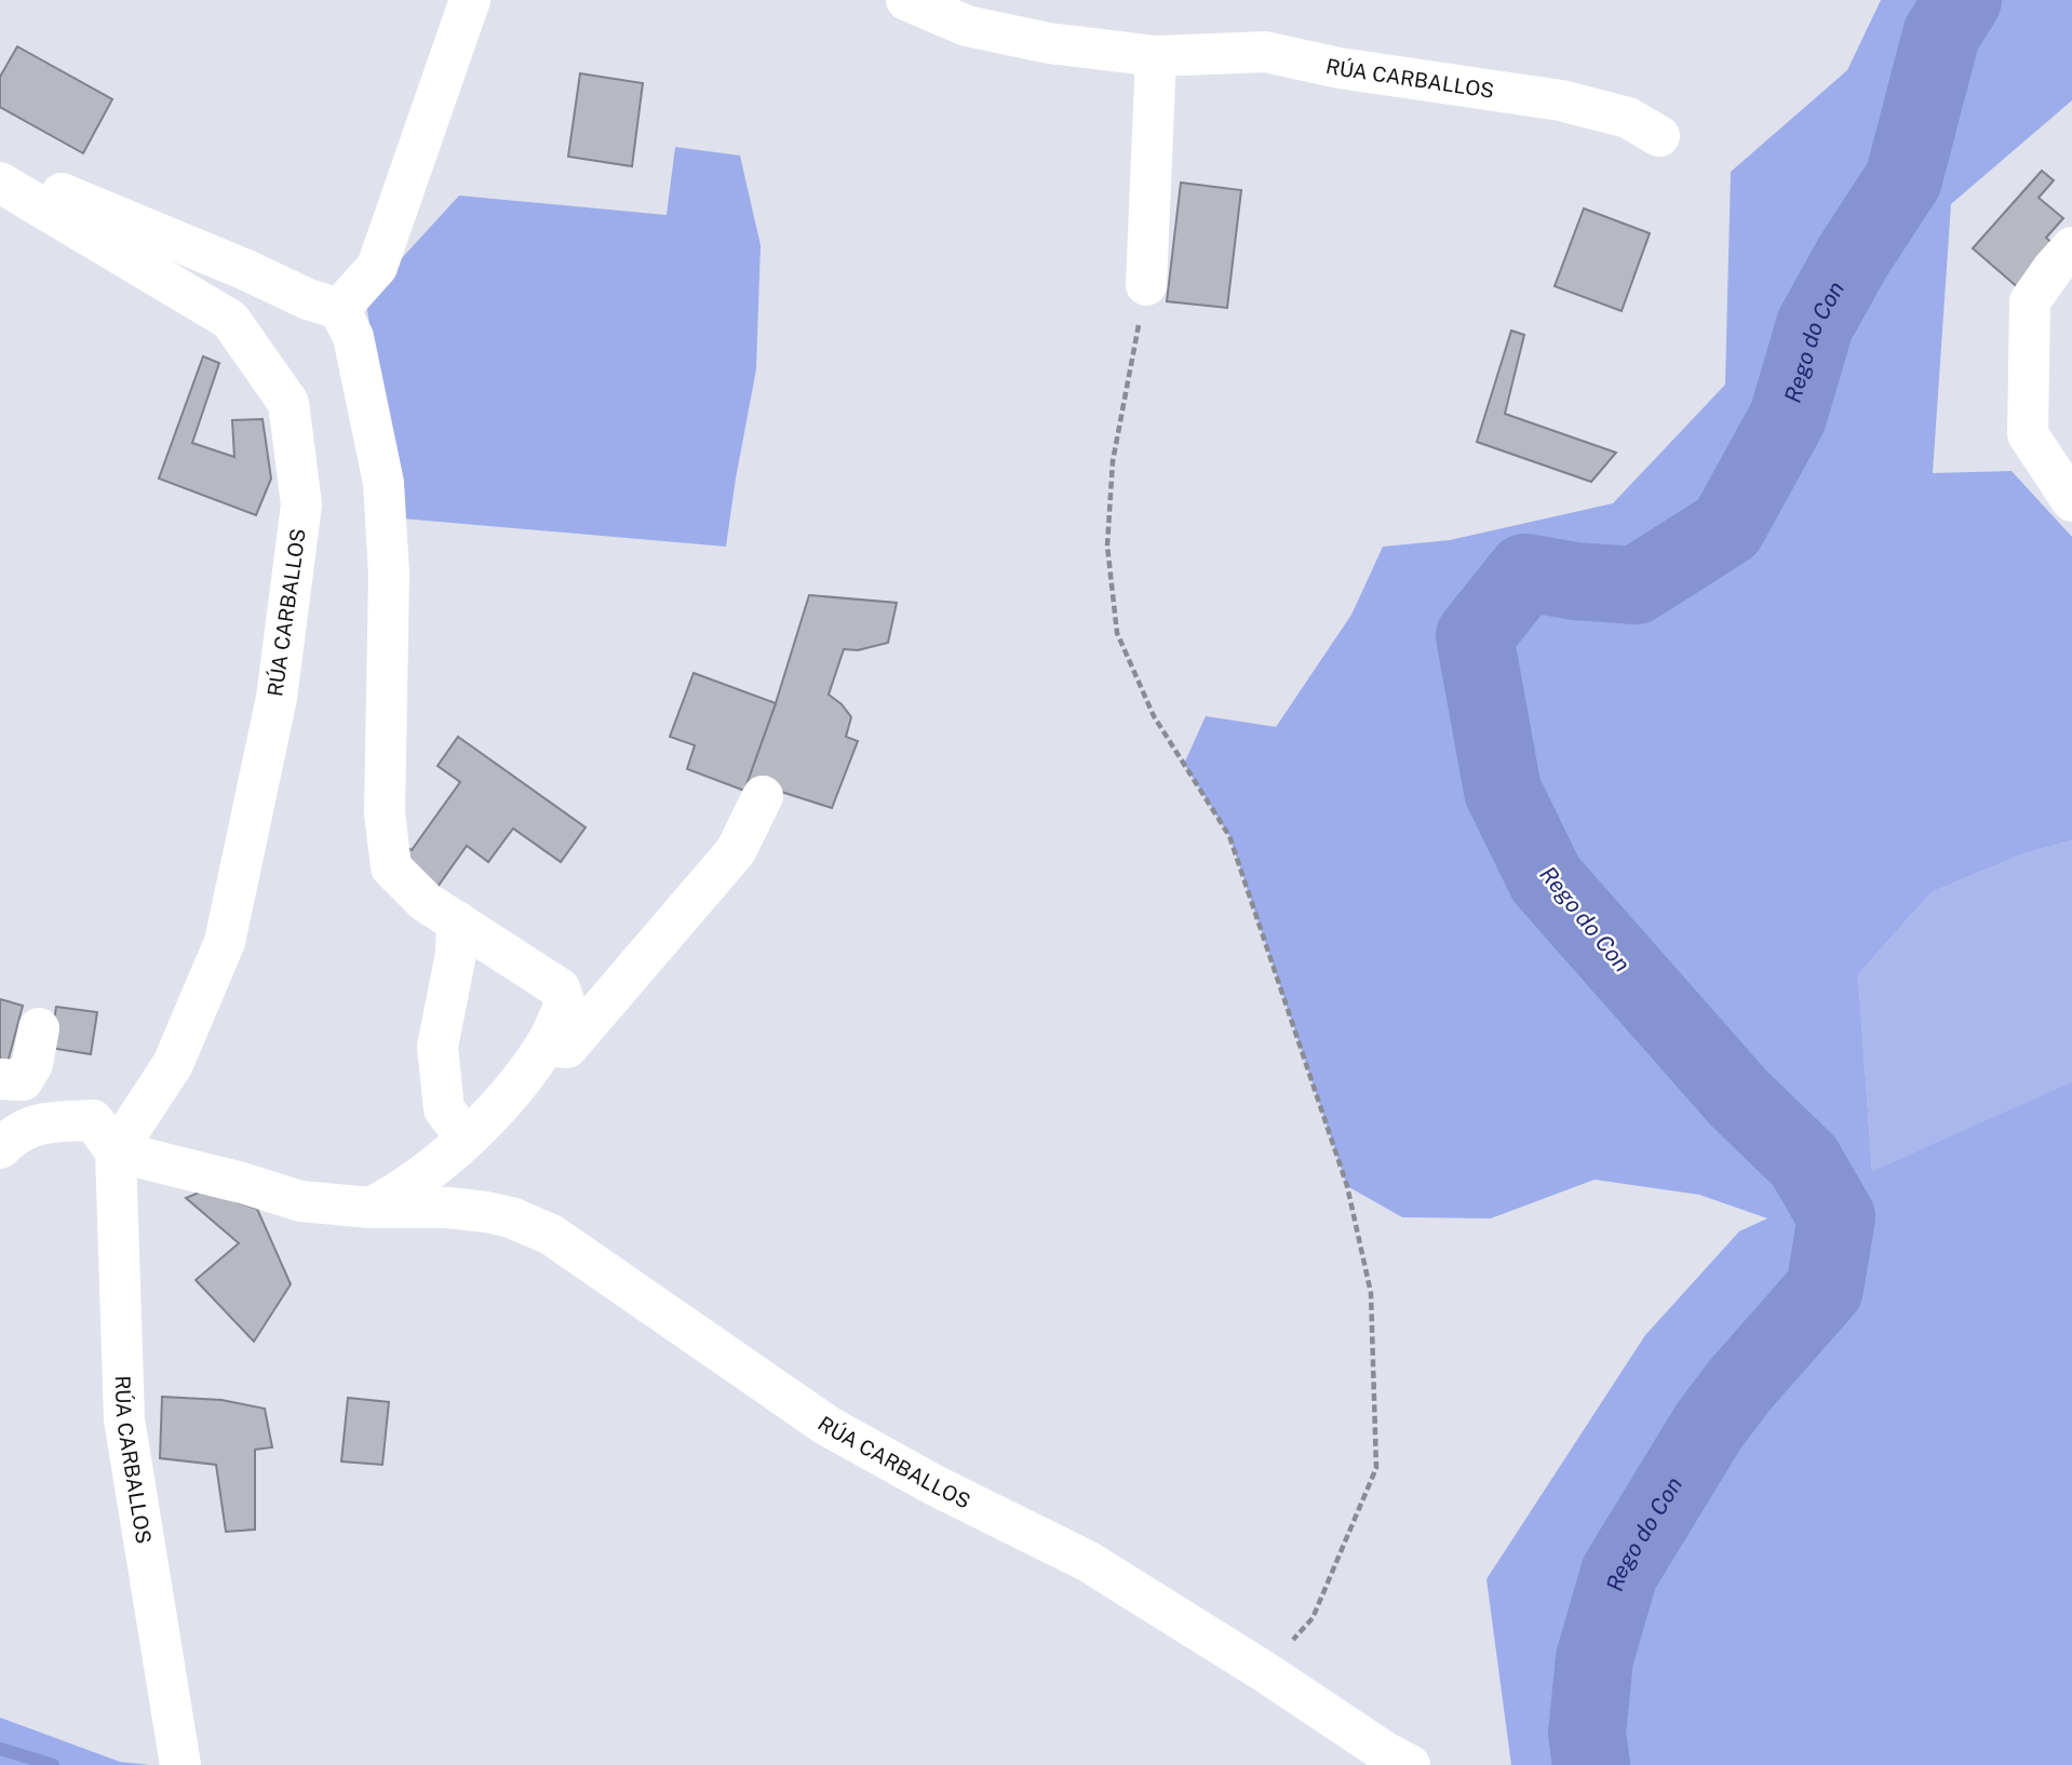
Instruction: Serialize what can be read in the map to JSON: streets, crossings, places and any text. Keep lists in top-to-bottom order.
{
  "streets": {
    "street": ["RÚA CARBALLOS"]
  },
  "water": ["Rego do Con"]
}
